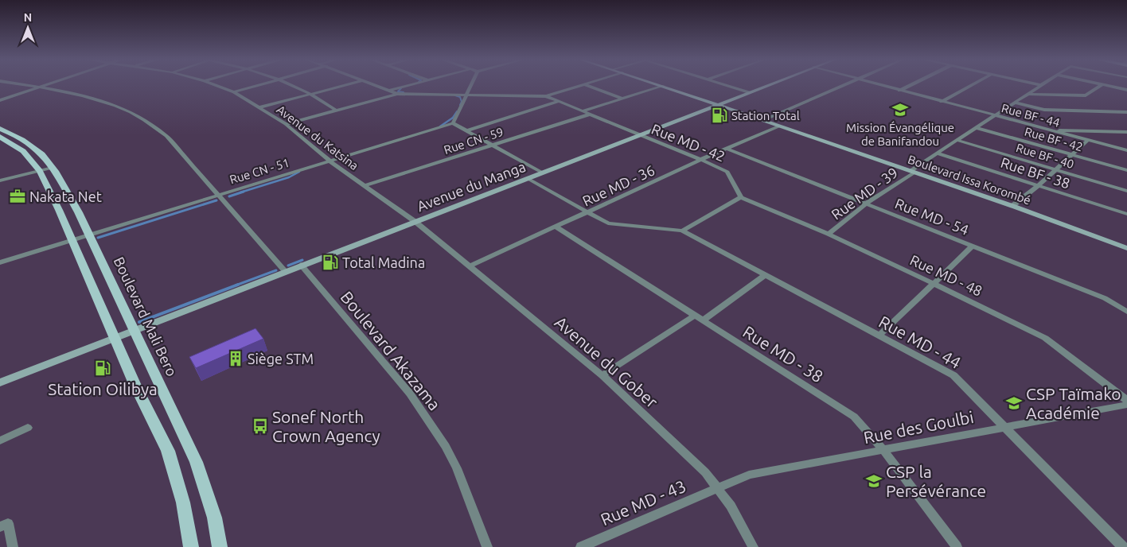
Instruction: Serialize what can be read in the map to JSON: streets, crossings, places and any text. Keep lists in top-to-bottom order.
{
  "streets": {
    "main road": ["Boulevard Mali Bero"],
    "street": [
      "Rue BF - 44",
      "Avenue du Katsina",
      "Rue BF - 42",
      "Rue CN - 59",
      "Rue MD - 42",
      "Rue BF - 40",
      "Rue CN - 51",
      "Rue BF - 38",
      "Boulevard Issa Korombé",
      "Rue MD - 36",
      "Avenue du Manga",
      "Rue MD - 39",
      "Rue MD - 54",
      "Rue MD - 48",
      "Rue MD - 44",
      "Boulevard Akazama",
      "Rue MD - 38",
      "Avenue du Gober",
      "Rue des Goulbi",
      "Rue MD - 43"
    ]
  },
  "crossings": [
    ["Avenue du Katsina", "Rue CN - 59"],
    ["Avenue du Katsina", "Rue CN - 51"],
    ["Avenue du Katsina", "Avenue du Manga"],
    ["Avenue du Katsina", "Avenue du Gober"],
    ["Rue CN - 59", "Rue MD - 42"],
    ["Rue MD - 42", "Rue MD - 36"],
    ["Rue MD - 42", "Avenue du Manga"],
    ["Rue MD - 42", "Rue MD - 48"],
    ["Rue CN - 51", "Boulevard Mali Bero"],
    ["Boulevard Issa Korombé", "Rue MD - 36"],
    ["Boulevard Issa Korombé", "Avenue du Manga"],
    ["Boulevard Issa Korombé", "Rue MD - 39"],
    ["Rue MD - 36", "Rue MD - 54"],
    ["Rue MD - 36", "Rue MD - 38"],
    ["Rue MD - 36", "Avenue du Gober"],
    ["Avenue du Manga", "Boulevard Mali Bero"],
    ["Avenue du Manga", "Boulevard Akazama"],
    ["Avenue du Manga", "Avenue du Gober"],
    ["Rue MD - 39", "Rue MD - 54"],
    ["Rue MD - 39", "Rue MD - 48"],
    ["Rue MD - 44", "Rue des Goulbi"],
    ["Rue MD - 38", "Rue des Goulbi"],
    ["Avenue du Gober", "Rue des Goulbi"],
    ["Avenue du Gober", "Rue MD - 43"],
    ["Rue des Goulbi", "Rue MD - 43"]
  ],
  "places": {
    "school or university": ["Mission Évangélique de Banifandou", "CSP Taïmako Académie", "CSP la Persévérance"],
    "fuel station": ["Station Total", "Total Madina", "Station Oilibya"],
    "office": ["Nakata Net"],
    "building": ["Siège STM"],
    "bus stop": ["Sonef North Crown Agency"]
  },
  "north": "top"
}
